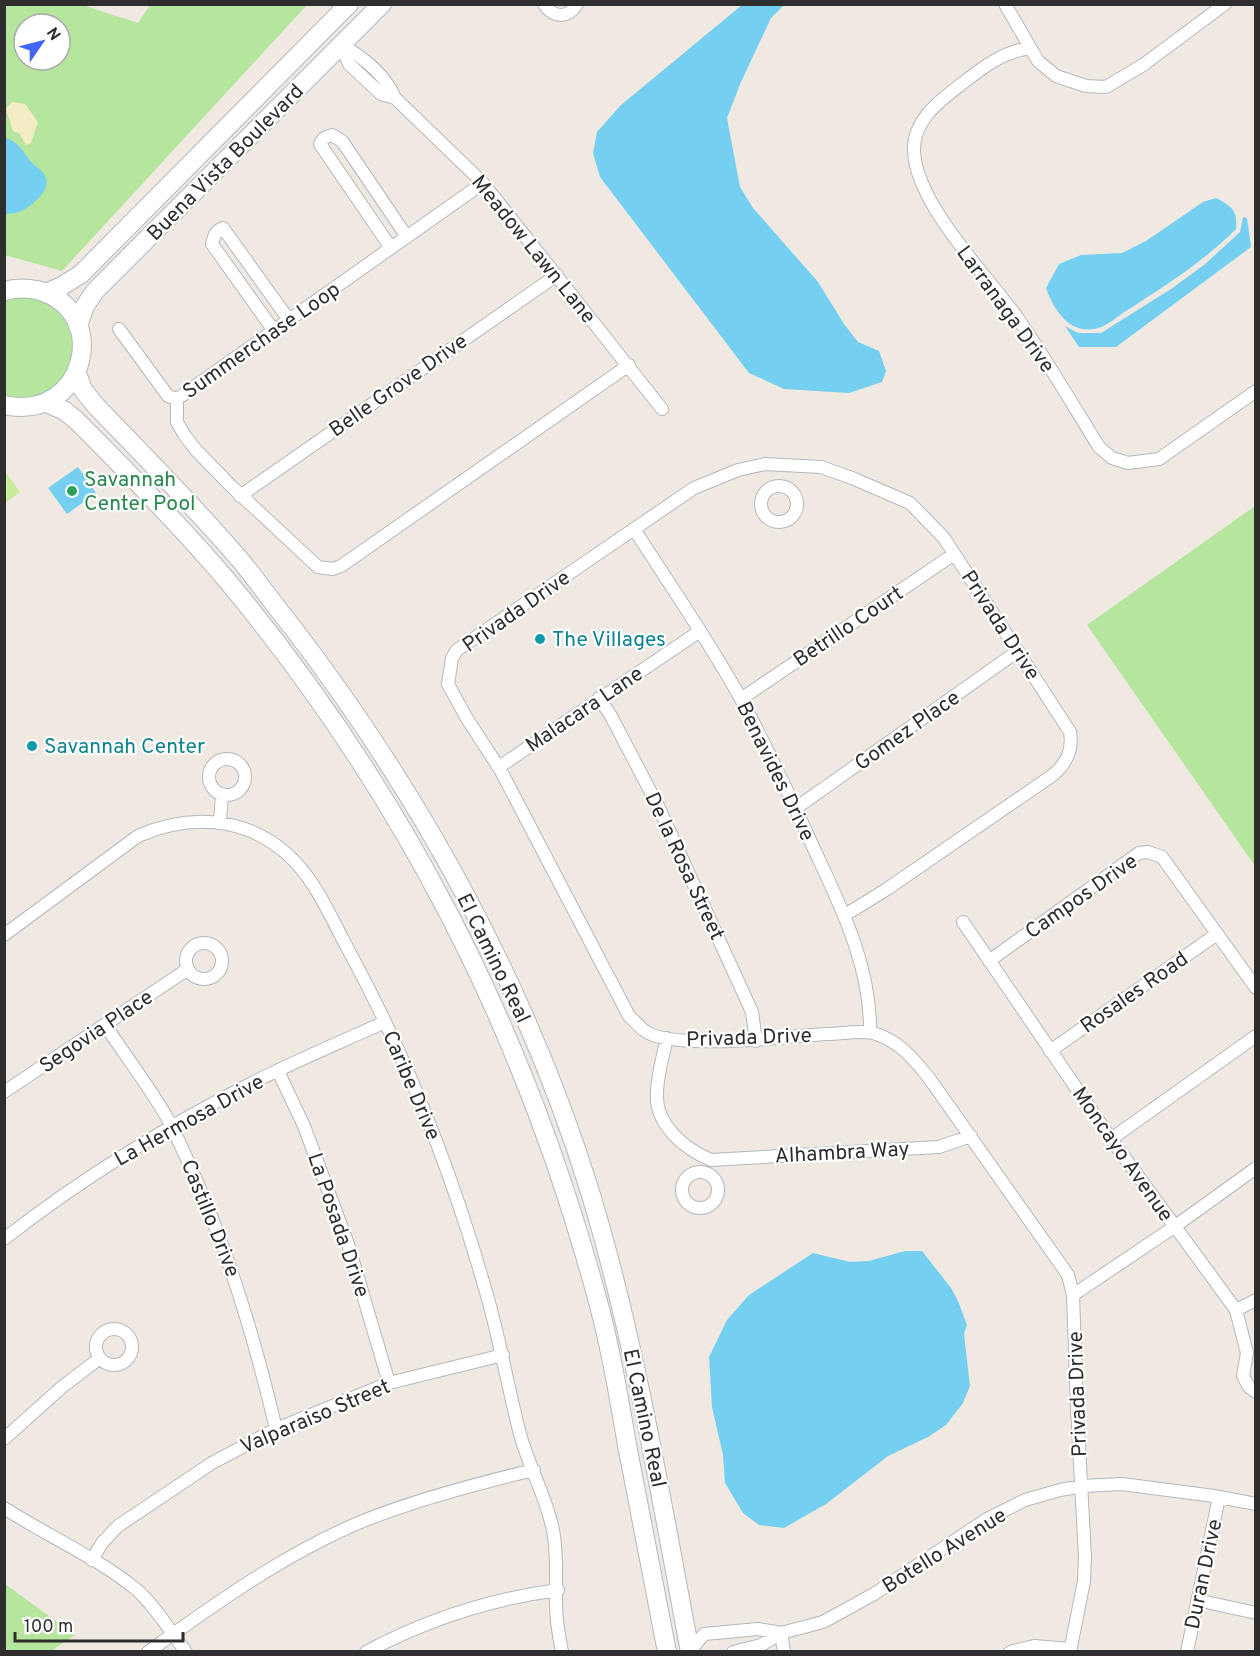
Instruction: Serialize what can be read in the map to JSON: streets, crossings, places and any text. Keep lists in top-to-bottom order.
{
  "streets": {
    "main road": ["Buena Vista Boulevard", "El Camino Real"],
    "street": [
      "Meadow Lawn Lane",
      "Larranaga Drive",
      "Summerchase Loop",
      "Belle Grove Drive",
      "Privada Drive",
      "Betrillo Court",
      "Malacara Lane",
      "Gomez Place",
      "Benavides Drive",
      "De la Rosa Street",
      "Campos Drive",
      "Rosales Road",
      "Segovia Place",
      "Caribe Drive",
      "La Hermosa Drive",
      "Alhambra Way",
      "Moncayo Avenue",
      "Castillo Drive",
      "La Posada Drive",
      "Valparaiso Street",
      "Botello Avenue",
      "Duran Drive"
    ]
  },
  "crossings": [
    ["Buena Vista Boulevard", "Meadow Lawn Lane"],
    ["Meadow Lawn Lane", "Summerchase Loop"],
    ["Meadow Lawn Lane", "Belle Grove Drive"],
    ["Summerchase Loop", "Belle Grove Drive"],
    ["Privada Drive", "Betrillo Court"],
    ["Privada Drive", "Malacara Lane"],
    ["Privada Drive", "Gomez Place"],
    ["Privada Drive", "Benavides Drive"],
    ["Privada Drive", "De la Rosa Street"],
    ["Privada Drive", "Alhambra Way"],
    ["Privada Drive", "Botello Avenue"],
    ["Betrillo Court", "Benavides Drive"],
    ["Malacara Lane", "Benavides Drive"],
    ["Malacara Lane", "De la Rosa Street"],
    ["Gomez Place", "Benavides Drive"],
    ["Campos Drive", "Rosales Road"],
    ["Campos Drive", "Moncayo Avenue"],
    ["El Camino Real", "Botello Avenue"],
    ["Rosales Road", "Moncayo Avenue"],
    ["Segovia Place", "Castillo Drive"],
    ["Caribe Drive", "La Hermosa Drive"],
    ["Caribe Drive", "Valparaiso Street"],
    ["La Hermosa Drive", "Castillo Drive"],
    ["La Hermosa Drive", "La Posada Drive"],
    ["Castillo Drive", "Valparaiso Street"],
    ["La Posada Drive", "Valparaiso Street"],
    ["Botello Avenue", "Duran Drive"]
  ],
  "places": ["Savannah Center Pool", "The Villages", "Savannah Center"],
  "scale_bar": "100 m",
  "north": "top right"
}
